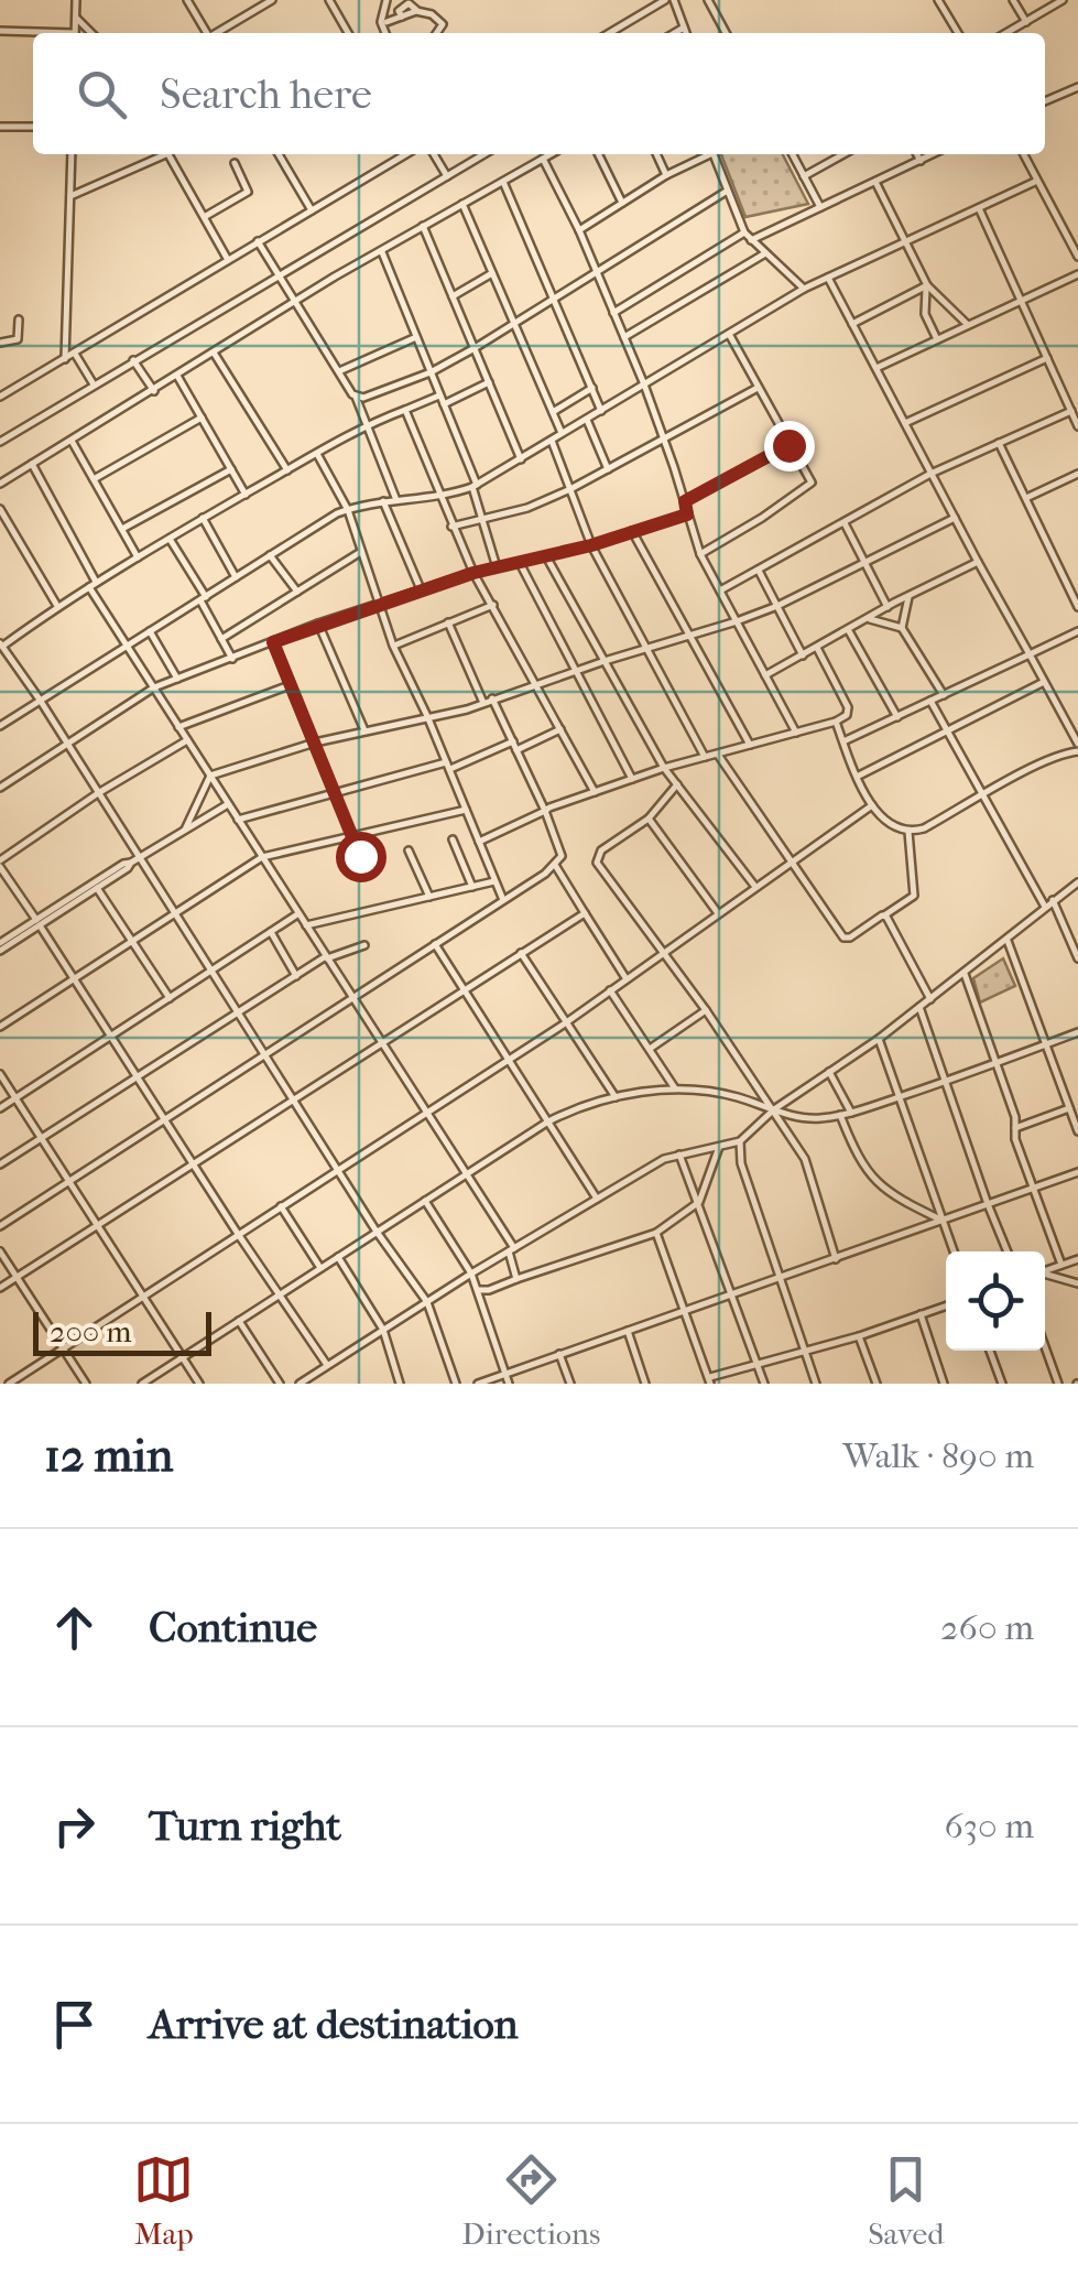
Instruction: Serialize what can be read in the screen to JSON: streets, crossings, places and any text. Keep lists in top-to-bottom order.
{
  "scale_bar": "200 m",
  "page": {
    "search": "Search here",
    "scale": "200 m",
    "heading": ["12 min", "Walk · 890 m"],
    "list": [
      ["Continue", "260 m"],
      ["Turn right", "630 m"],
      "Arrive at destination"
    ],
    "nav": ["Map", "Directions", "Saved"]
  }
}
